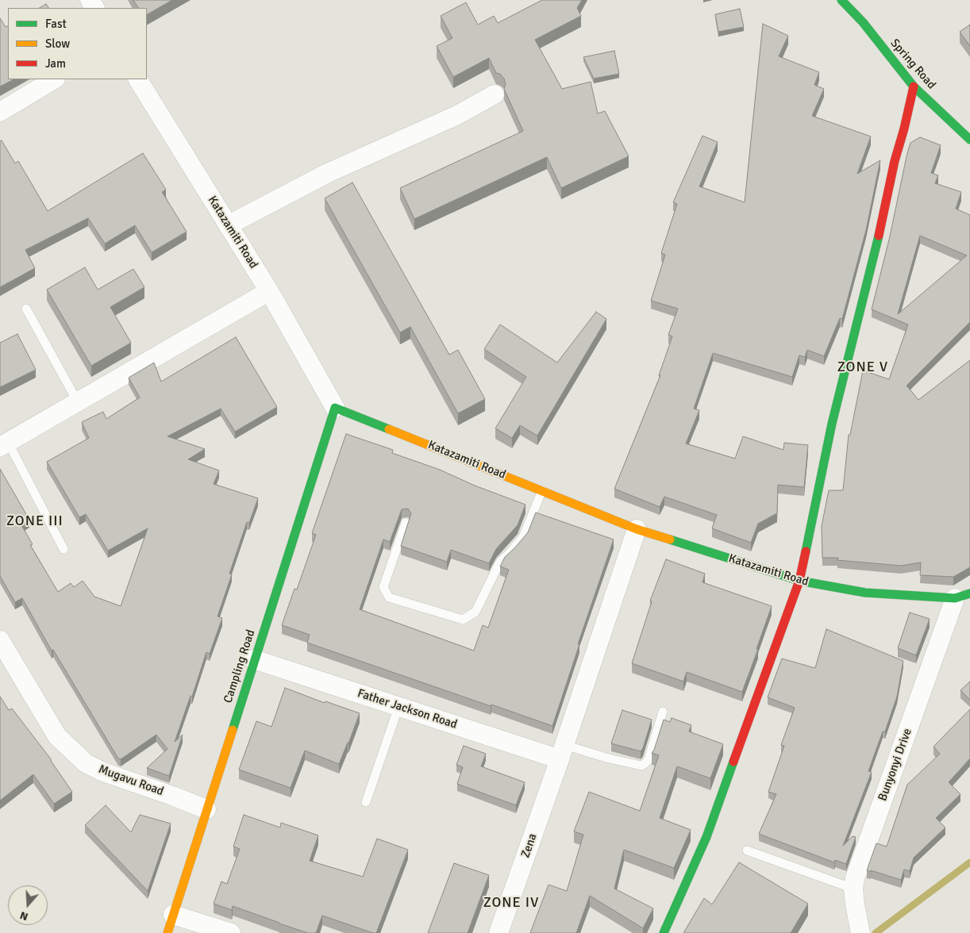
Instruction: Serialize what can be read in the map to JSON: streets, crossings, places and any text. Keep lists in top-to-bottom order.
{
  "streets": {
    "street": [
      "Spring Road",
      "Katazamiti Road",
      "Campling Road",
      "Father Jackson Road",
      "Bunyonyi Drive",
      "Mugavu Road",
      "Zena"
    ]
  },
  "crossings": [
    ["Katazamiti Road", "Campling Road"],
    ["Katazamiti Road", "Bunyonyi Drive"],
    ["Katazamiti Road", "Zena"],
    ["Campling Road", "Father Jackson Road"],
    ["Campling Road", "Mugavu Road"],
    ["Father Jackson Road", "Zena"]
  ],
  "districts": ["ZONE V", "ZONE III", "ZONE IV"],
  "legend": ["Fast", "Slow", "Jam"],
  "north": "bottom"
}
